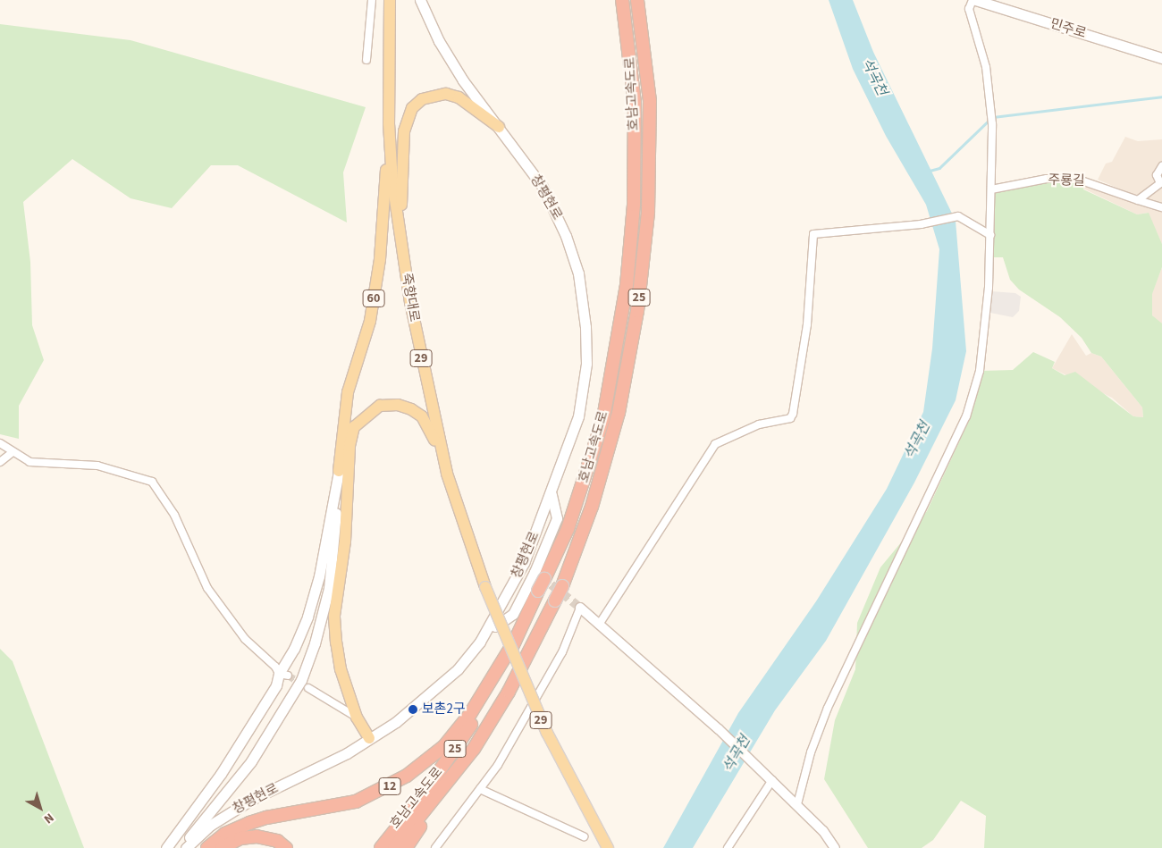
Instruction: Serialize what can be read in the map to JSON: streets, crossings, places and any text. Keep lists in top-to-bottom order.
{
  "streets": {
    "highway": ["호남고속도로", "25", "12"],
    "main road": [
      "민주로",
      "창평현로",
      "죽향대로",
      "60",
      "29"
    ],
    "street": ["주룡길"]
  },
  "crossings": [
    ["호남고속도로", "12"],
    ["죽향대로", "60"]
  ],
  "water": ["석곡천"],
  "places": ["보촌2구"],
  "north": "bottom right"
}
